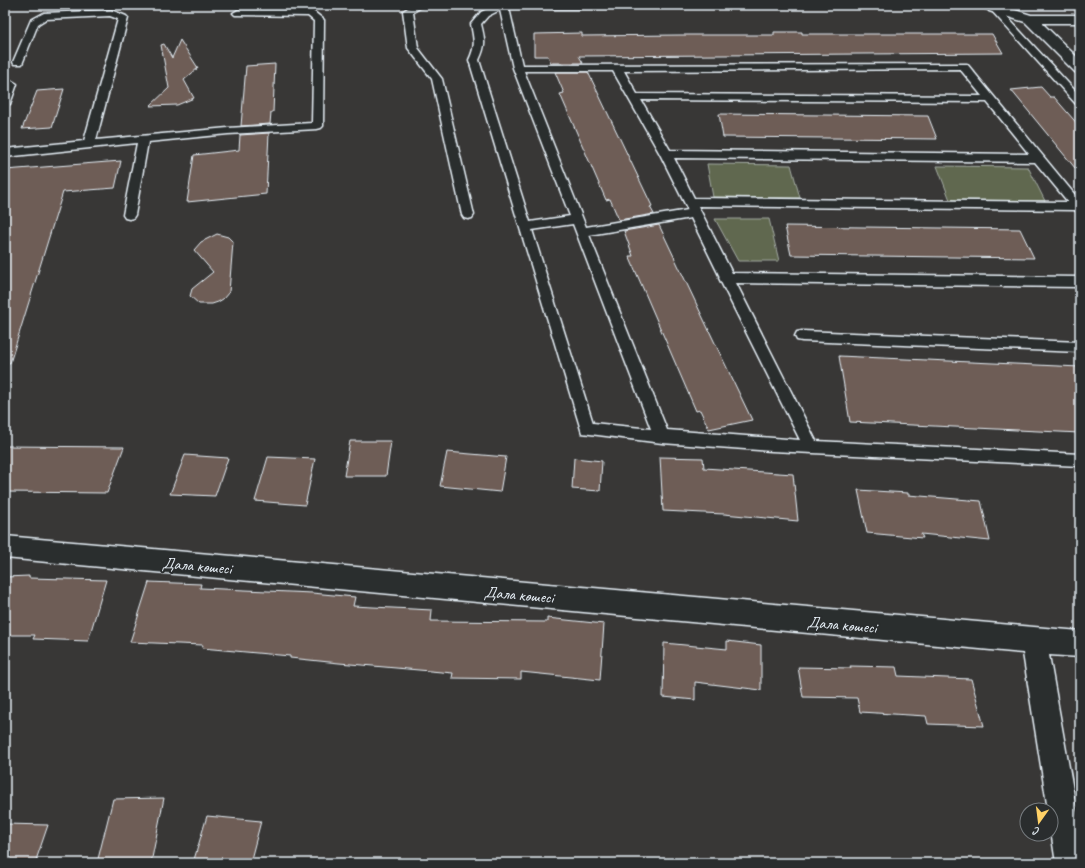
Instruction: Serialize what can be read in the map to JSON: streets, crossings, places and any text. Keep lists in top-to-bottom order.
{
  "streets": {
    "street": ["Дала көшесі"]
  },
  "north": "bottom"
}
